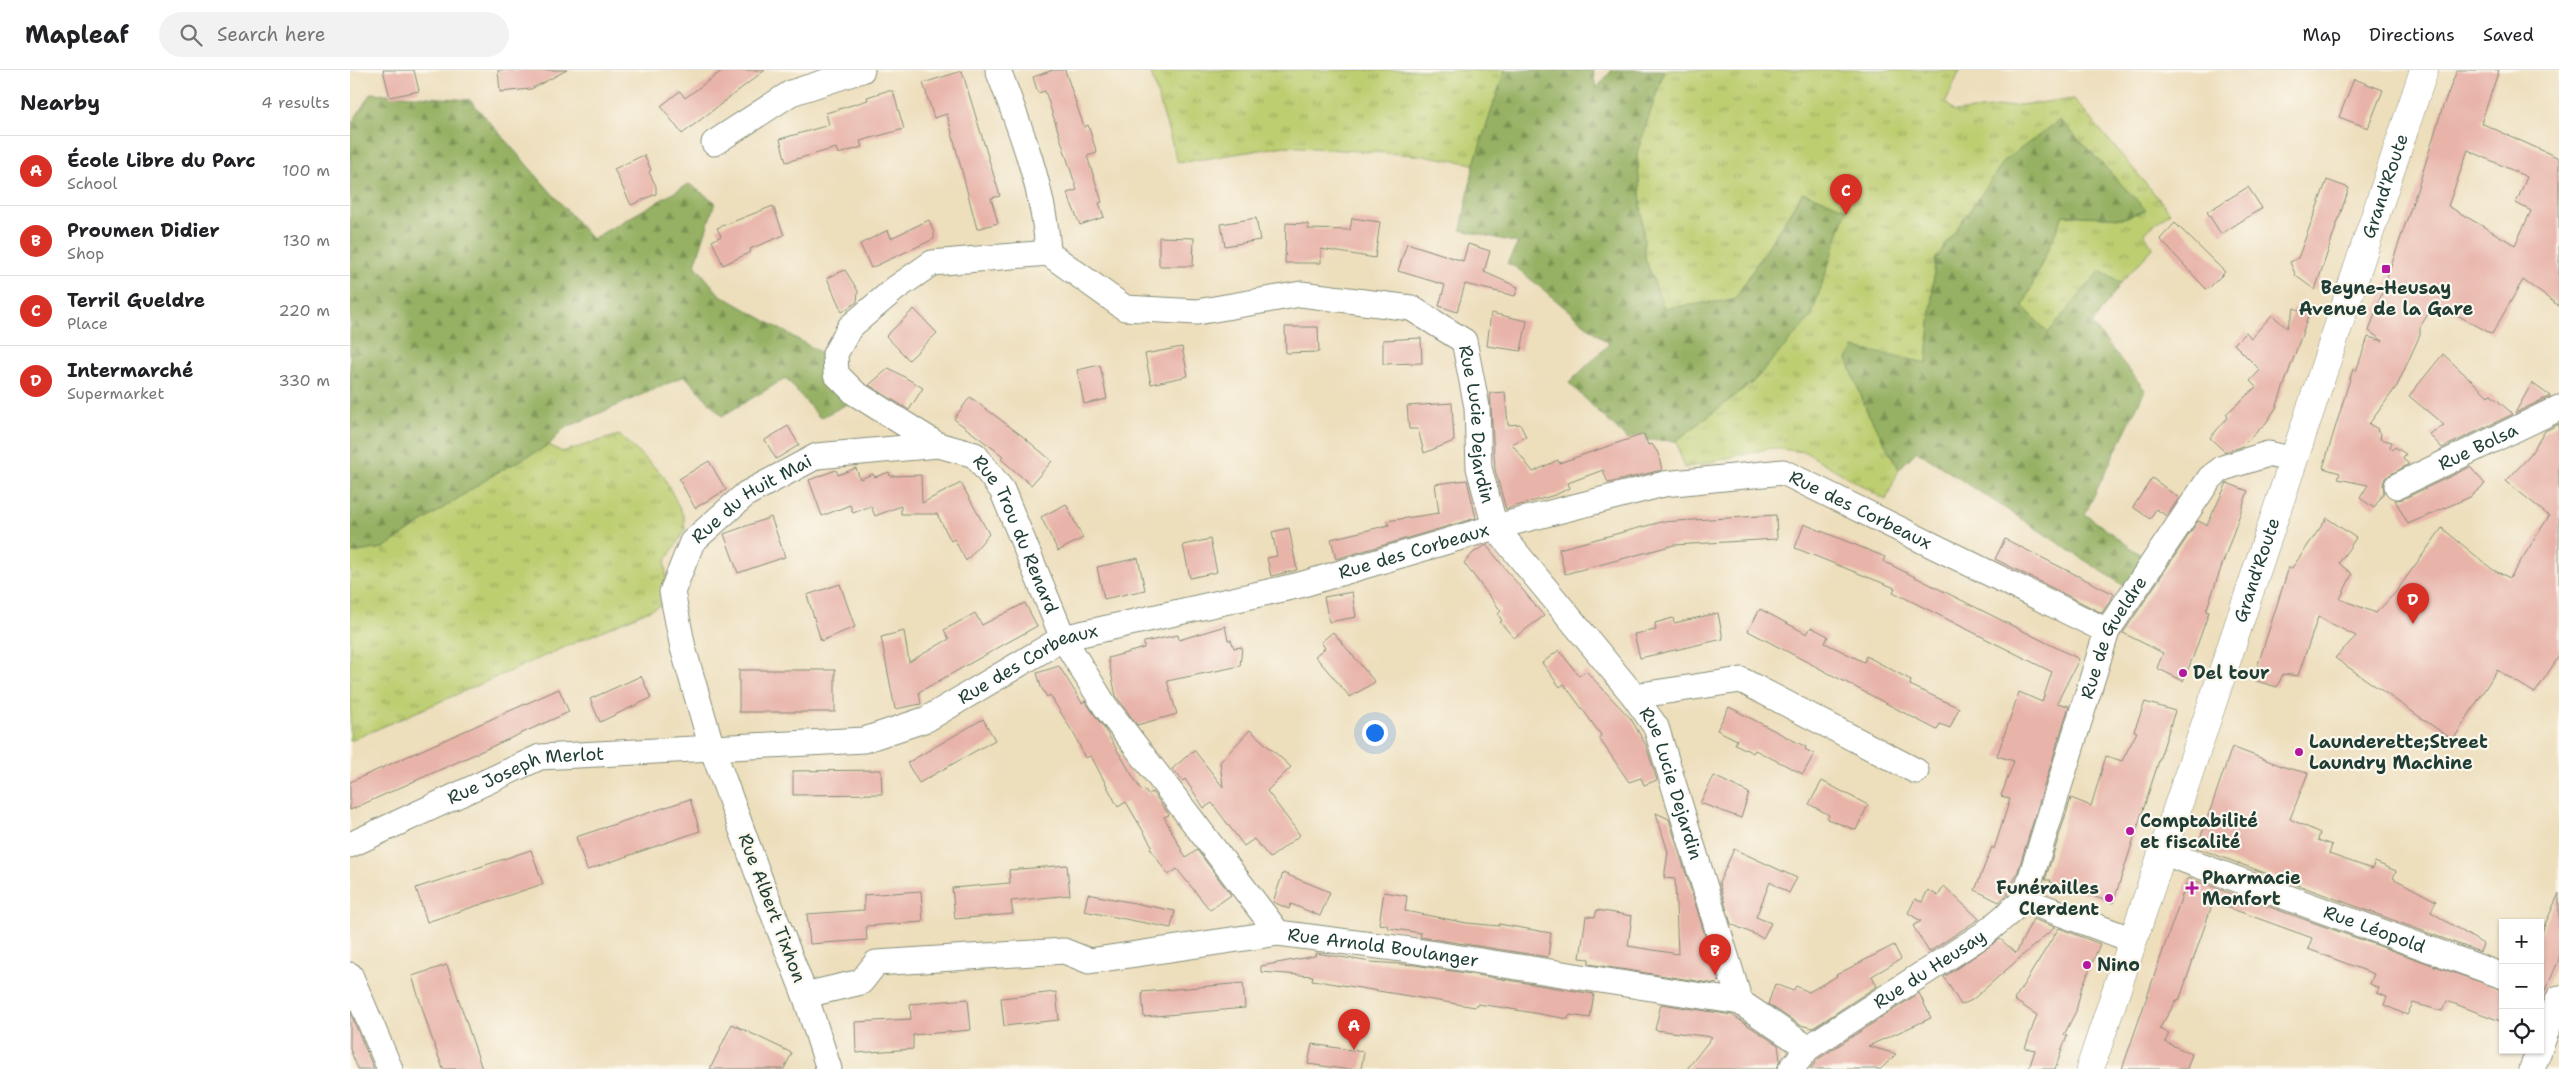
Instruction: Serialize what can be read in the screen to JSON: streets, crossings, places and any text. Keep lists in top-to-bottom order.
{
  "streets": {
    "main road": ["Grand'Route"],
    "street": [
      "Rue Lucie Dejardin",
      "Rue Bolsa",
      "Rue du Huit Mai",
      "Rue des Corbeaux",
      "Rue Trou du Renard",
      "Rue de Gueldre",
      "Rue Joseph Merlot",
      "Rue Albert Tixhon",
      "Rue Léopold",
      "Rue Arnold Boulanger",
      "Rue du Heusay"
    ]
  },
  "crossings": [
    ["Grand'Route", "Rue de Gueldre"],
    ["Grand'Route", "Rue Léopold"],
    ["Rue Lucie Dejardin", "Rue des Corbeaux"],
    ["Rue Lucie Dejardin", "Rue Trou du Renard"],
    ["Rue Lucie Dejardin", "Rue Arnold Boulanger"],
    ["Rue du Huit Mai", "Rue des Corbeaux"],
    ["Rue du Huit Mai", "Rue Trou du Renard"],
    ["Rue du Huit Mai", "Rue Joseph Merlot"],
    ["Rue du Huit Mai", "Rue Albert Tixhon"],
    ["Rue des Corbeaux", "Rue Trou du Renard"],
    ["Rue des Corbeaux", "Rue de Gueldre"],
    ["Rue des Corbeaux", "Rue Joseph Merlot"],
    ["Rue des Corbeaux", "Rue Albert Tixhon"],
    ["Rue des Corbeaux", "Rue Arnold Boulanger"],
    ["Rue Trou du Renard", "Rue Arnold Boulanger"],
    ["Rue de Gueldre", "Rue du Heusay"],
    ["Rue Joseph Merlot", "Rue Albert Tixhon"],
    ["Rue Arnold Boulanger", "Rue du Heusay"]
  ],
  "places": {
    "transit": ["Beyne-Heusay Avenue de la Gare"],
    "other": [
      "Del tour",
      "Launderette;Street Laundry Machine",
      "Comptabilité et fiscalité",
      "Funérailles Clerdent",
      "Nino"
    ],
    "health": ["Pharmacie Monfort"]
  },
  "page": {
    "header": "Mapleaf",
    "search": "Search here",
    "nav": ["Map", "Directions", "Saved"],
    "heading": ["Nearby", "4 results"],
    "list": [
      {
        "mark": "A",
        "name": "École Libre du Parc",
        "note": "School",
        "value": "100 m"
      },
      {
        "mark": "B",
        "name": "Proumen Didier",
        "note": "Shop",
        "value": "130 m"
      },
      {
        "mark": "C",
        "name": "Terril Gueldre",
        "note": "Place",
        "value": "220 m"
      },
      {
        "mark": "D",
        "name": "Intermarché",
        "note": "Supermarket",
        "value": "330 m"
      }
    ],
    "pins": [
      "C",
      "D",
      "B",
      "A"
    ],
    "map_buttons": ["+", "−"]
  }
}
